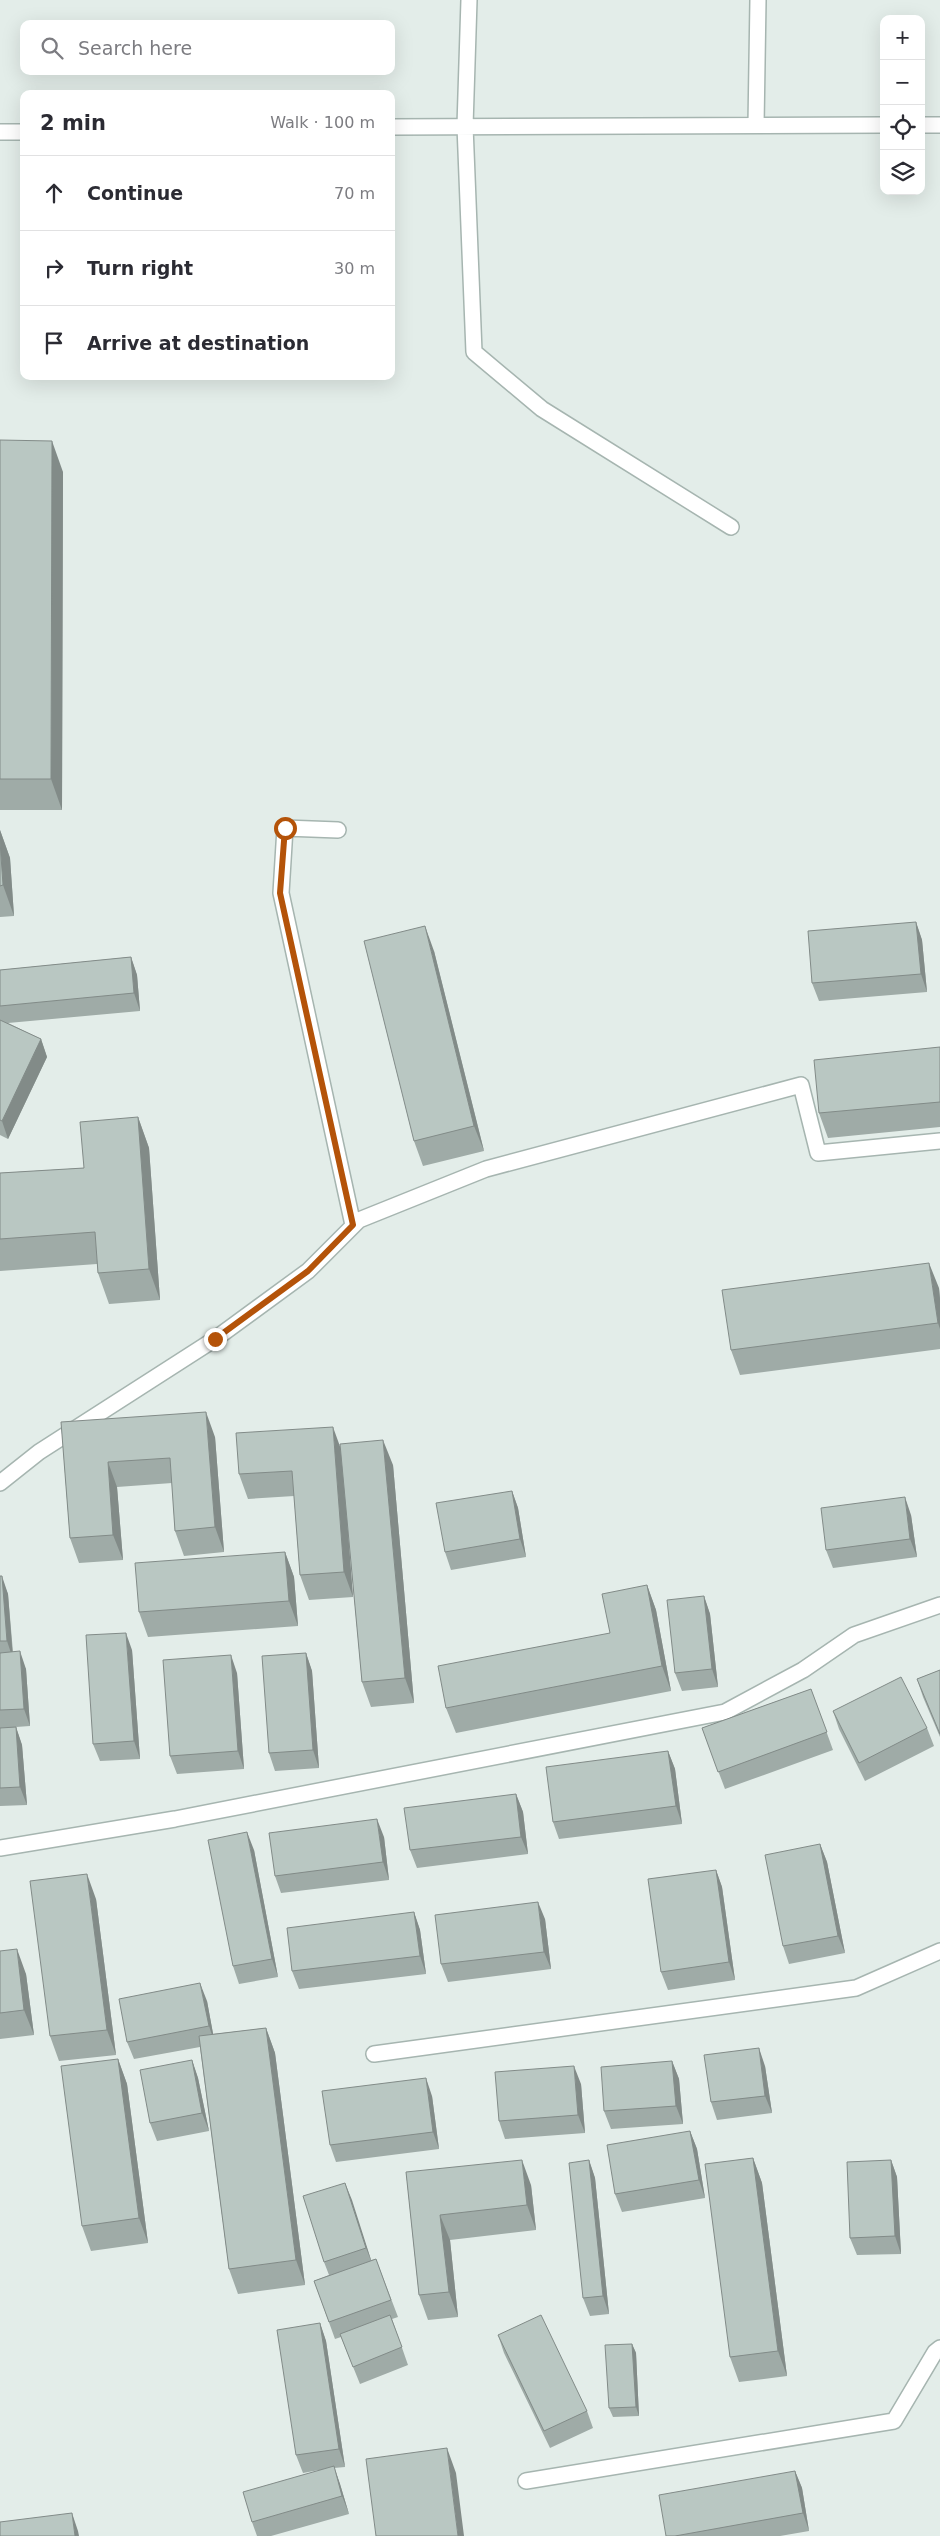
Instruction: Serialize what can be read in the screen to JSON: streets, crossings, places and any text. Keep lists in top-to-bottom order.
{
  "page": {
    "map_buttons": ["+", "−"],
    "search": "Search here",
    "heading": ["2 min", "Walk · 100 m"],
    "list": [
      ["Continue", "70 m"],
      ["Turn right", "30 m"],
      "Arrive at destination"
    ]
  }
}
